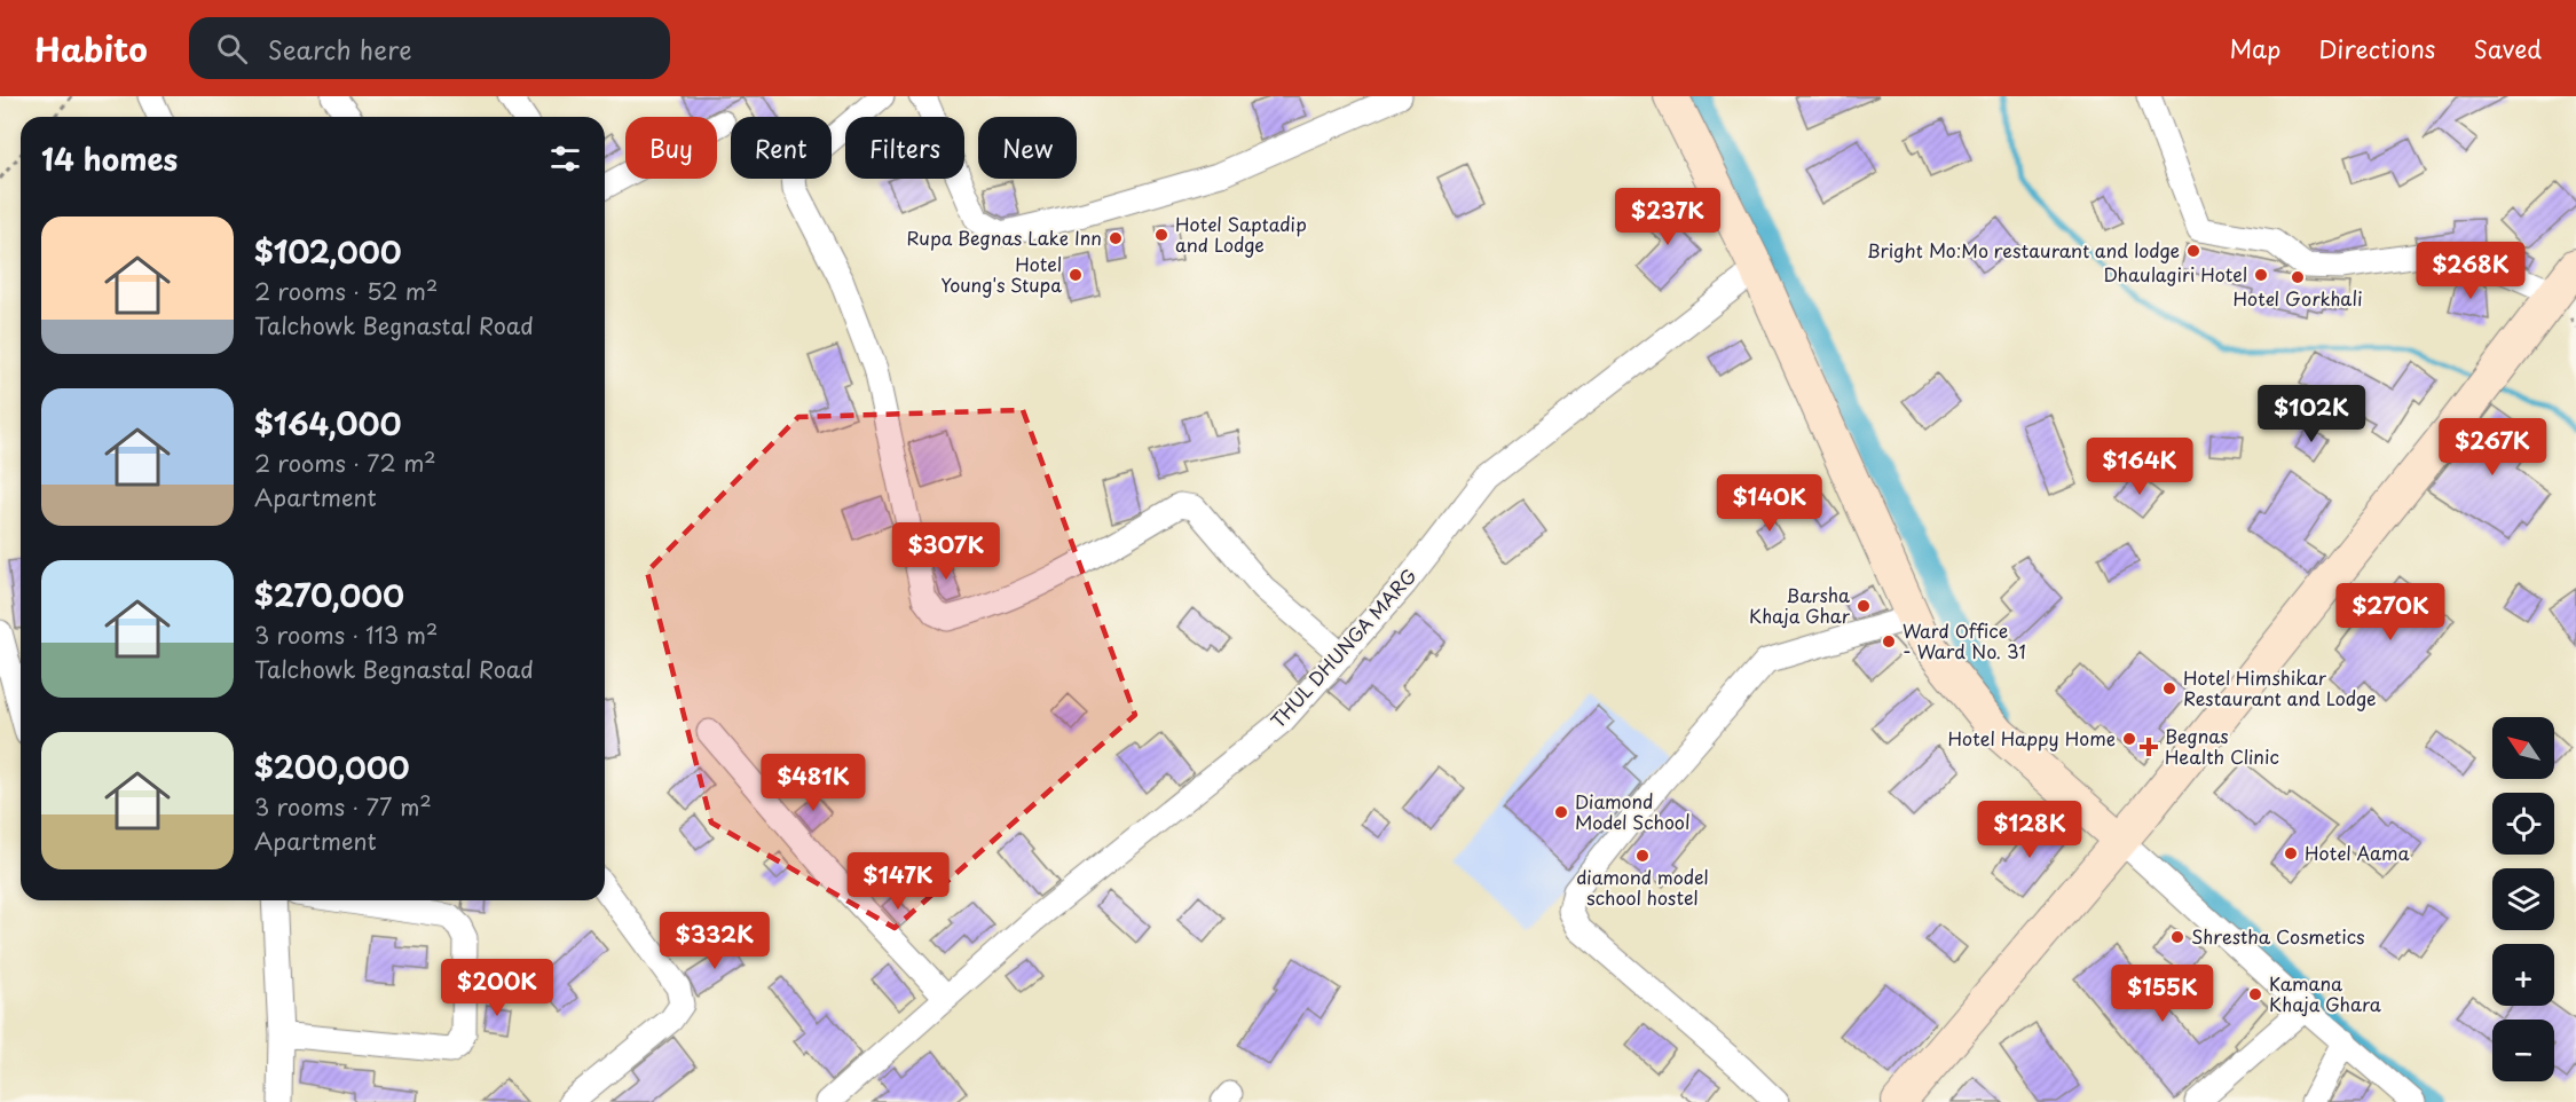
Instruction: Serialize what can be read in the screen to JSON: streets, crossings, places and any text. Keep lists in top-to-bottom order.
{
  "streets": {
    "street": ["THUL DHUNGA MARG"]
  },
  "places": {
    "other": [
      "Hotel Saptadip and Lodge",
      "Rupa Begnas Lake Inn",
      "Bright Mo:Mo restaurant and lodge",
      "Hotel Young's Stupa",
      "Dhaulagiri Hotel",
      "Hotel Gorkhali",
      "Barsha Khaja Ghar",
      "Ward Office - Ward No. 31",
      "Hotel Himshikar Restaurant and Lodge",
      "Hotel Happy Home",
      "Diamond Model School",
      "Hotel Aama",
      "diamond model school hostel",
      "Shrestha Cosmetics",
      "Kamana Khaja Ghara"
    ],
    "health": ["Begnas Health Clinic"]
  },
  "north": "top left",
  "page": {
    "header": "Habito",
    "search": "Search here",
    "nav": ["Map", "Directions", "Saved"],
    "chip": [
      "Buy",
      "Rent",
      "Filters",
      "New"
    ],
    "heading": "14 homes",
    "price": [
      "$237K",
      "$268K",
      "$102K",
      "$267K",
      "$164K",
      "$140K",
      "$307K",
      "$270K",
      "$481K",
      "$128K",
      "$147K",
      "$332K",
      "$200K",
      "$155K"
    ],
    "list": [
      {
        "name": "$102,000",
        "note": "2 rooms · 52 m² · Talchowk Begnastal Road"
      },
      {
        "name": "$164,000",
        "note": "2 rooms · 72 m² · Apartment"
      },
      {
        "name": "$270,000",
        "note": "3 rooms · 113 m² · Talchowk Begnastal Road"
      },
      {
        "name": "$200,000",
        "note": "3 rooms · 77 m² · Apartment"
      }
    ],
    "map_buttons": ["+", "−"]
  }
}
